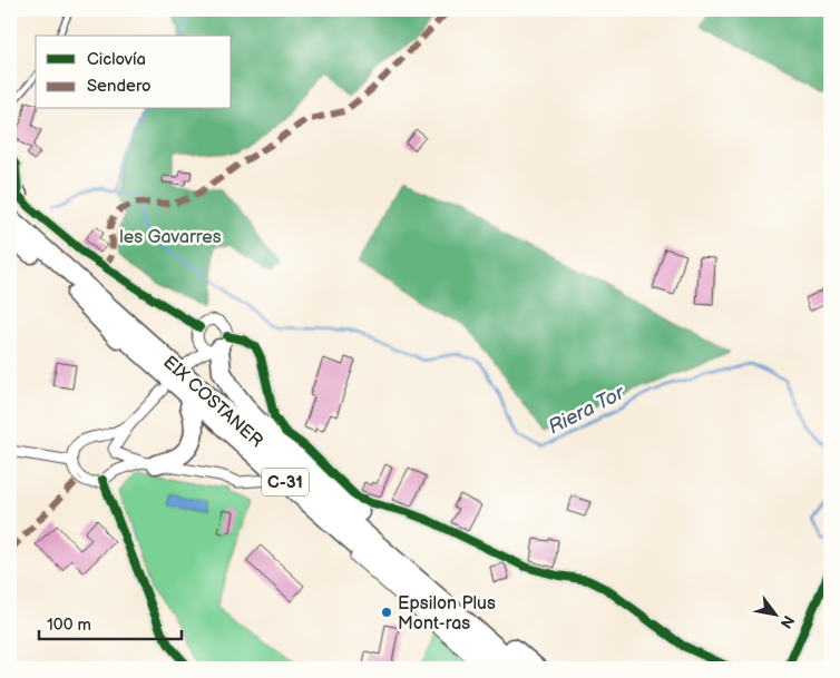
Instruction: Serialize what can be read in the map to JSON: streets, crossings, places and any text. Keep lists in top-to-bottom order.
{
  "streets": {
    "highway": ["EIX COSTANER", "C-31"]
  },
  "water": ["Riera Tor"],
  "parks": ["les Gavarres"],
  "places": ["Epsilon Plus Mont-ras"],
  "legend": ["Ciclovía", "Sendero"],
  "scale_bar": "100 m",
  "north": "bottom right"
}
